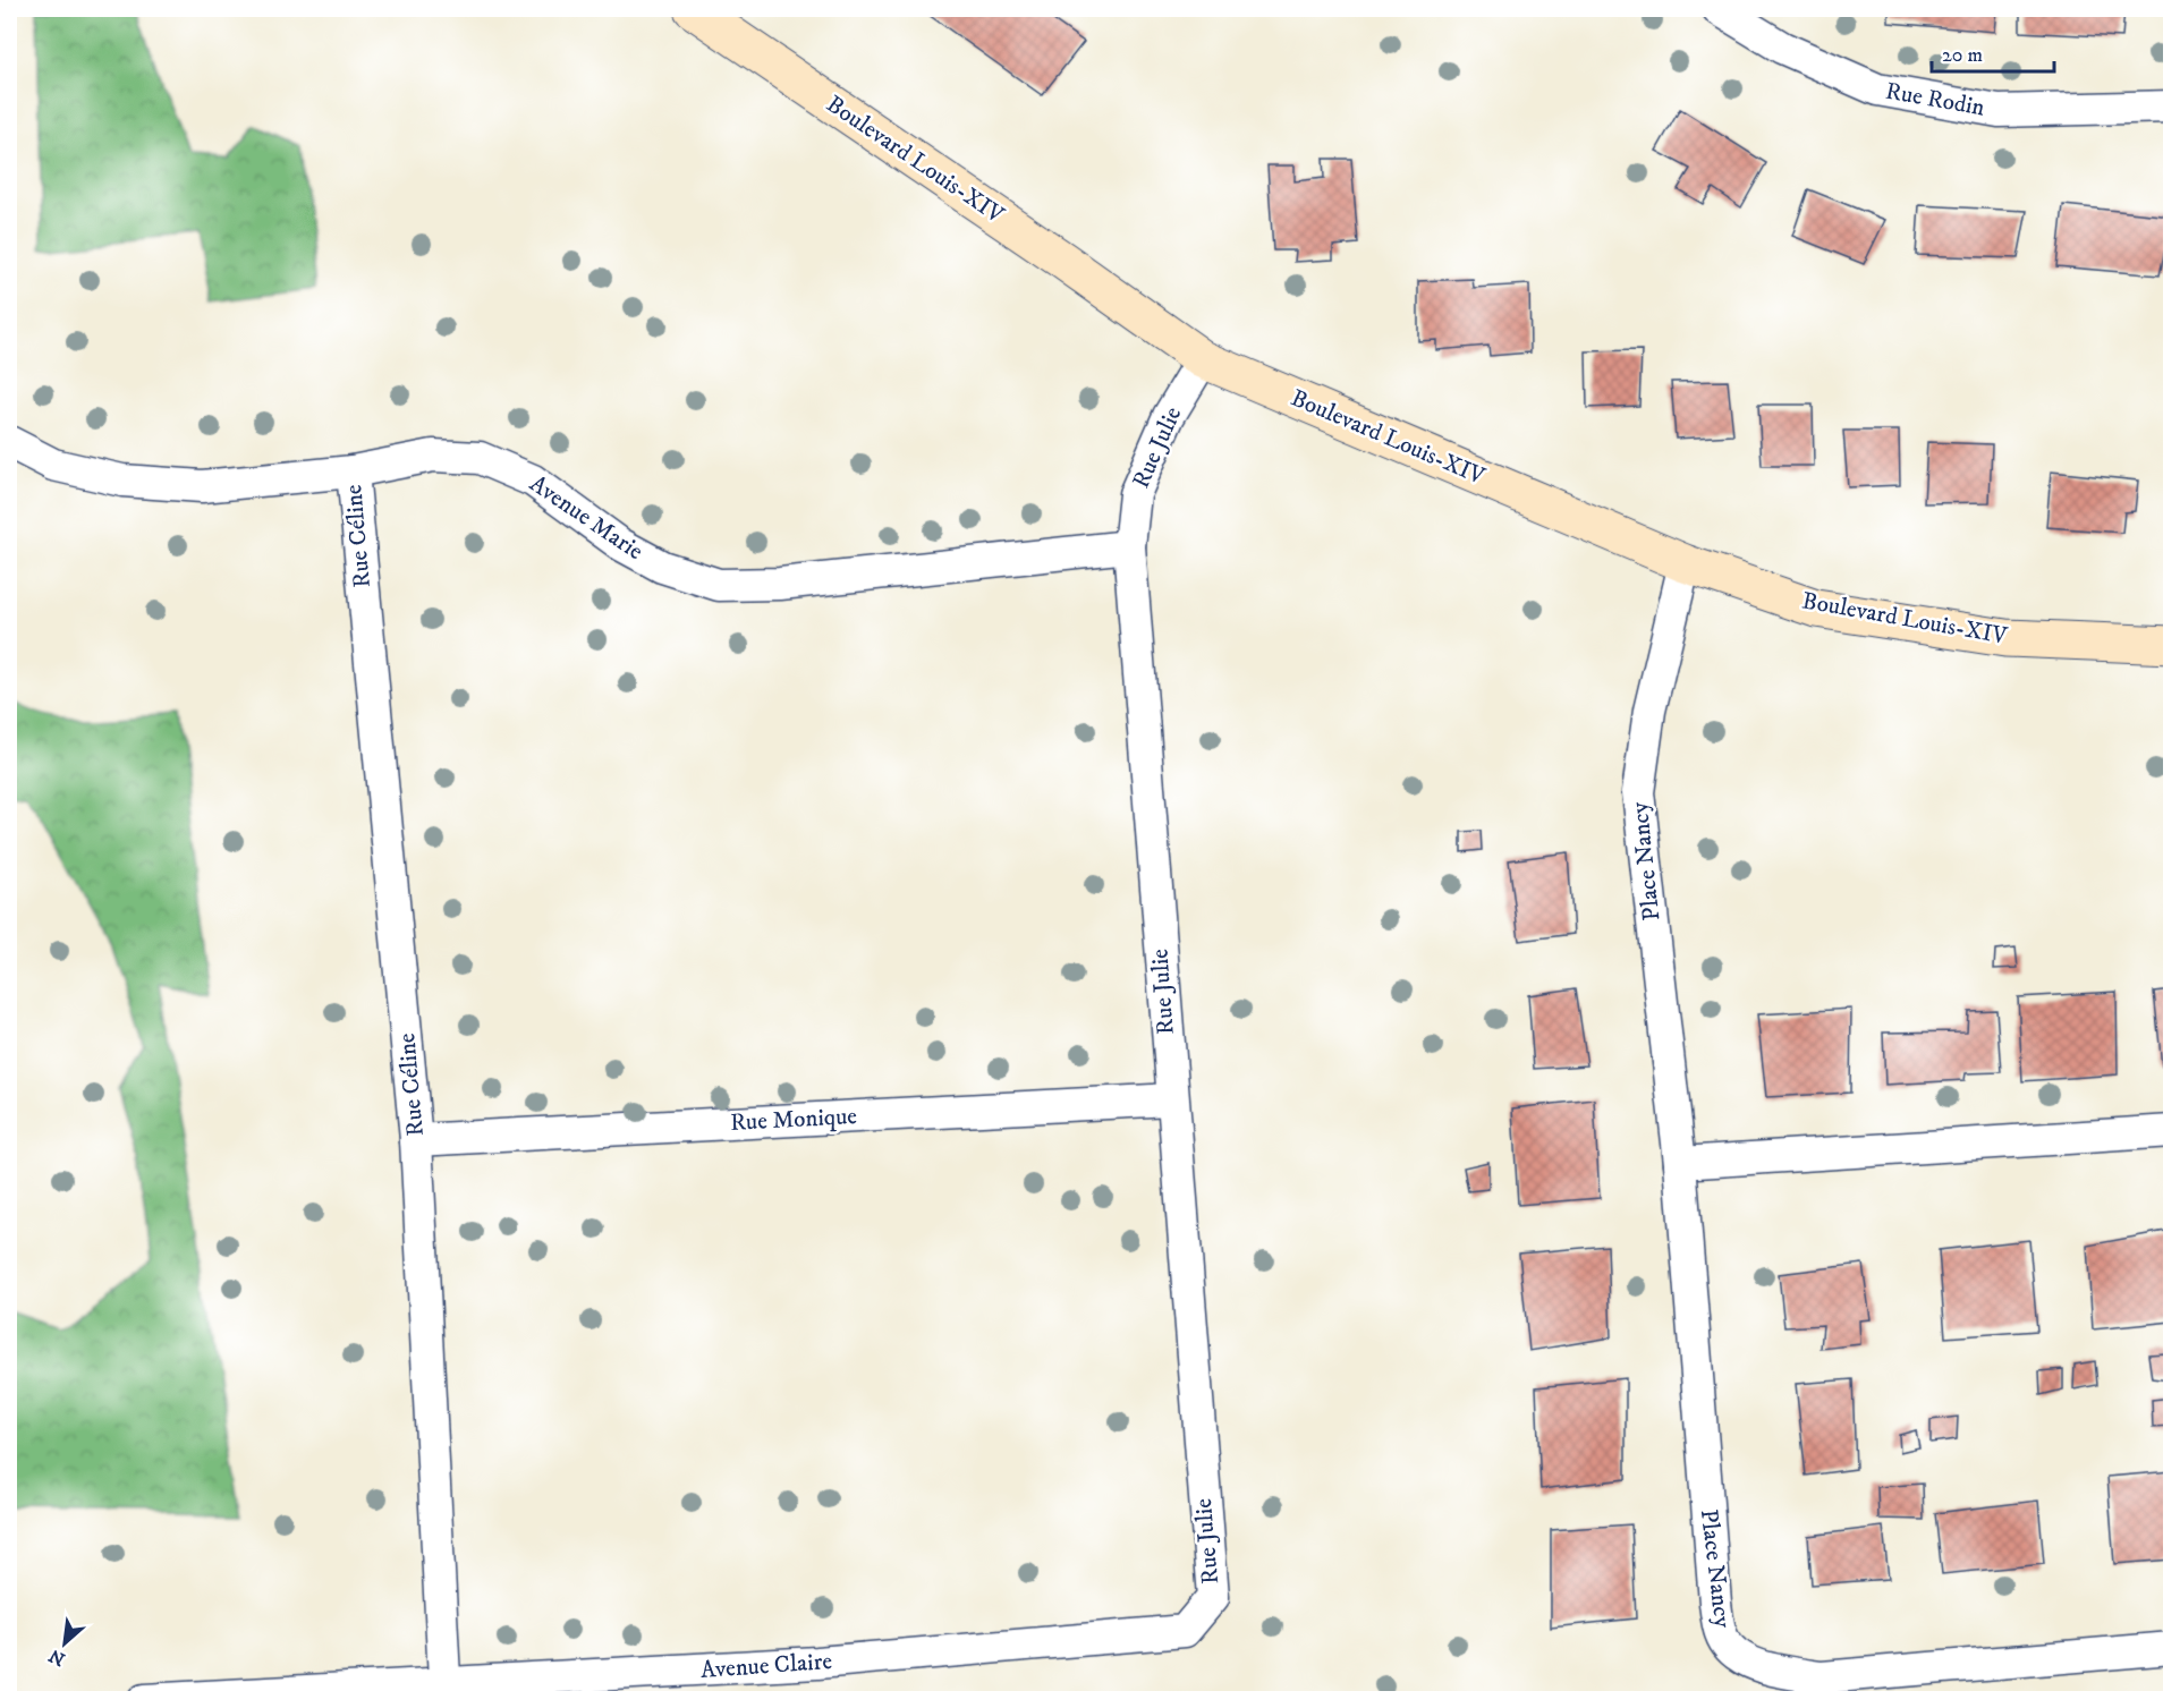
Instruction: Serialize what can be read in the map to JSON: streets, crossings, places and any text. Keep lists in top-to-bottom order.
{
  "streets": {
    "main road": ["Boulevard Louis-XIV"],
    "street": [
      "Rue Rodin",
      "Rue Julie",
      "Avenue Marie",
      "Rue Céline",
      "Place Nancy",
      "Rue Monique",
      "Avenue Claire"
    ]
  },
  "crossings": [
    ["Boulevard Louis-XIV", "Rue Julie"],
    ["Boulevard Louis-XIV", "Place Nancy"],
    ["Rue Julie", "Avenue Marie"],
    ["Rue Julie", "Rue Monique"],
    ["Rue Julie", "Avenue Claire"],
    ["Avenue Marie", "Rue Céline"],
    ["Rue Céline", "Rue Monique"],
    ["Rue Céline", "Avenue Claire"]
  ],
  "scale_bar": "20 m",
  "north": "bottom left"
}
